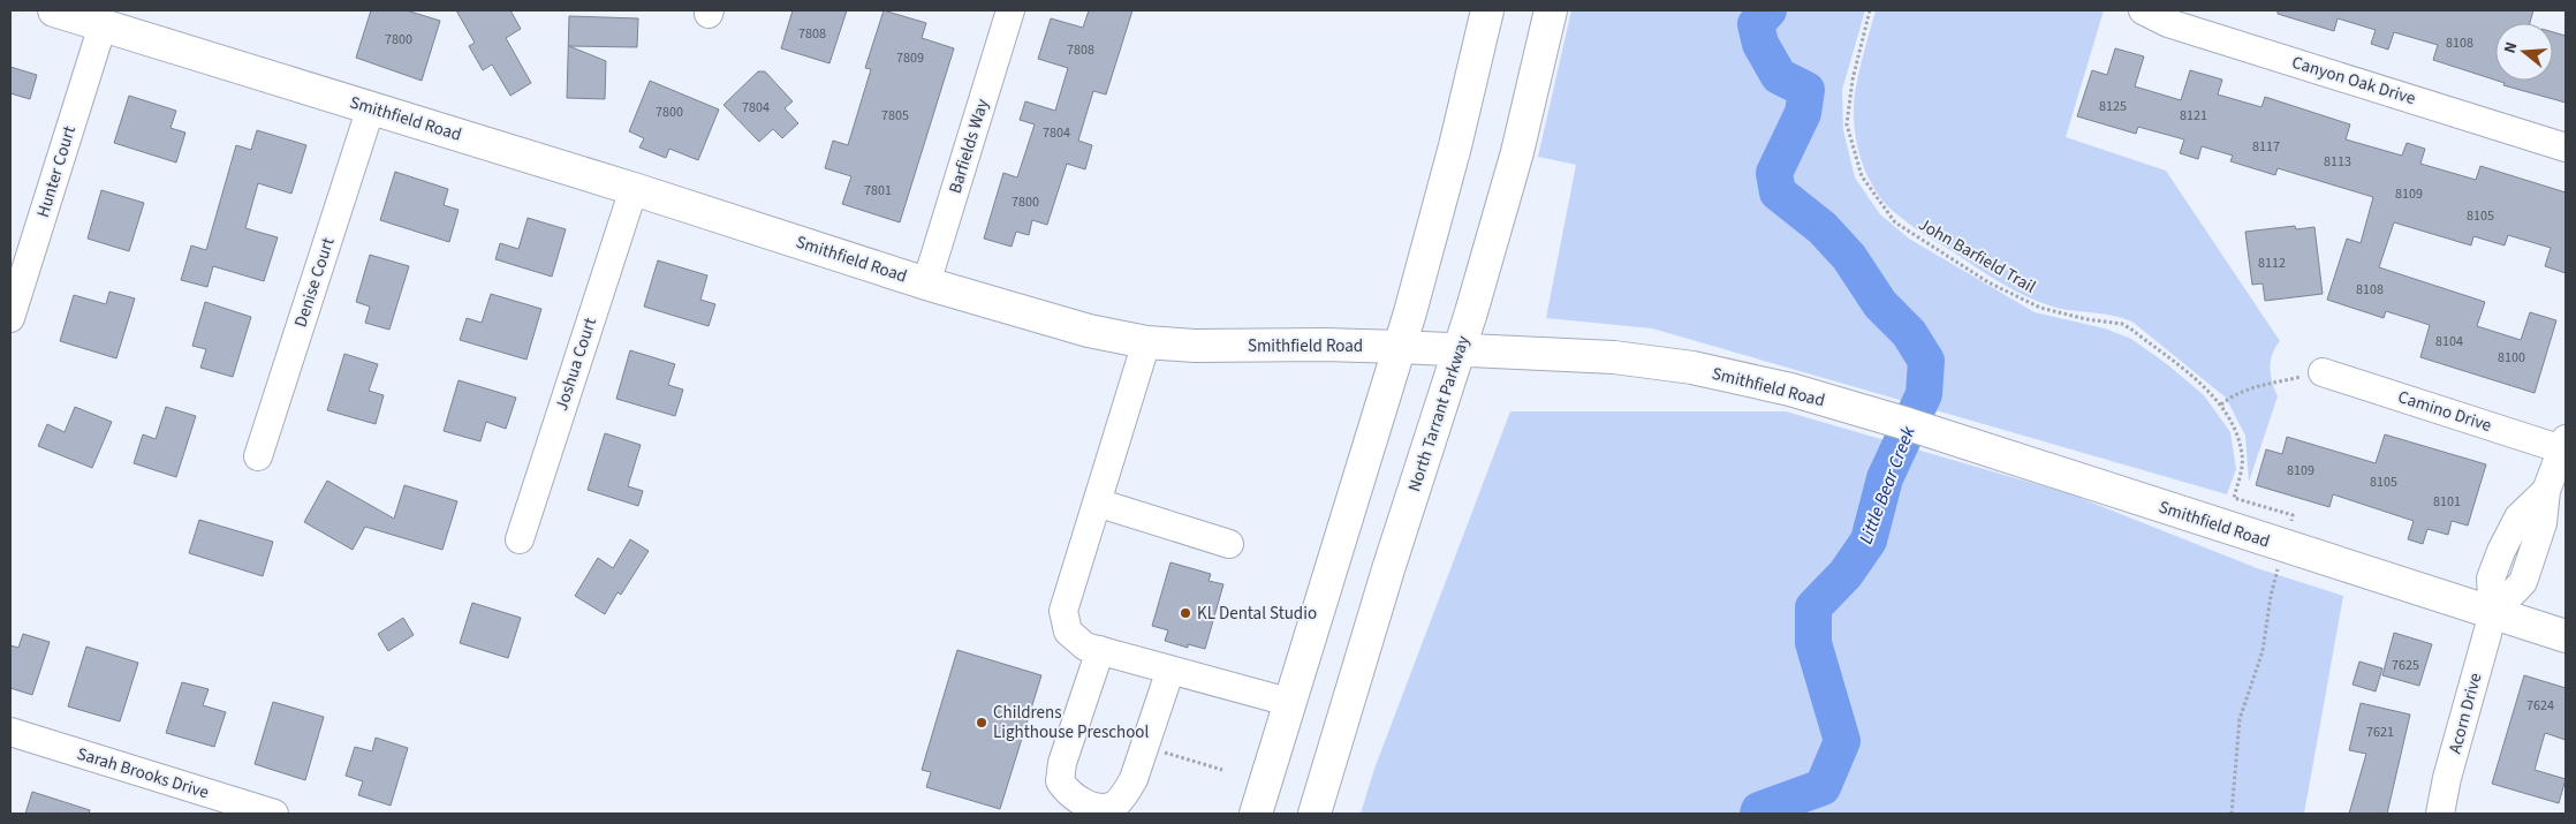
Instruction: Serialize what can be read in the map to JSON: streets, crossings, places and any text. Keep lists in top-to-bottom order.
{
  "streets": {
    "main road": ["Smithfield Road", "North Tarrant Parkway"],
    "street": [
      "Canyon Oak Drive",
      "Barfields Way",
      "Hunter Court",
      "Denise Court",
      "Joshua Court",
      "Camino Drive",
      "Acorn Drive",
      "Sarah Brooks Drive"
    ],
    "path": ["John Barfield Trail"]
  },
  "crossings": [
    ["Smithfield Road", "Barfields Way"],
    ["Smithfield Road", "Hunter Court"],
    ["Smithfield Road", "Denise Court"],
    ["Smithfield Road", "Joshua Court"],
    ["Smithfield Road", "North Tarrant Parkway"],
    ["Smithfield Road", "Acorn Drive"],
    ["Camino Drive", "Acorn Drive"]
  ],
  "water": ["Little Bear Creek"],
  "places": ["KL Dental Studio", "Childrens Lighthouse Preschool"],
  "house_numbers": [
    "7808",
    "7800",
    "8108",
    "7808",
    "7809",
    "8125",
    "7804",
    "7800",
    "7805",
    "8121",
    "7804",
    "8117",
    "8113",
    "7801",
    "8109",
    "7800",
    "8105",
    "8112",
    "8108",
    "8104",
    "8100",
    "8109",
    "8105",
    "8101",
    "7625",
    "7624",
    "7621"
  ],
  "north": "left"
}
